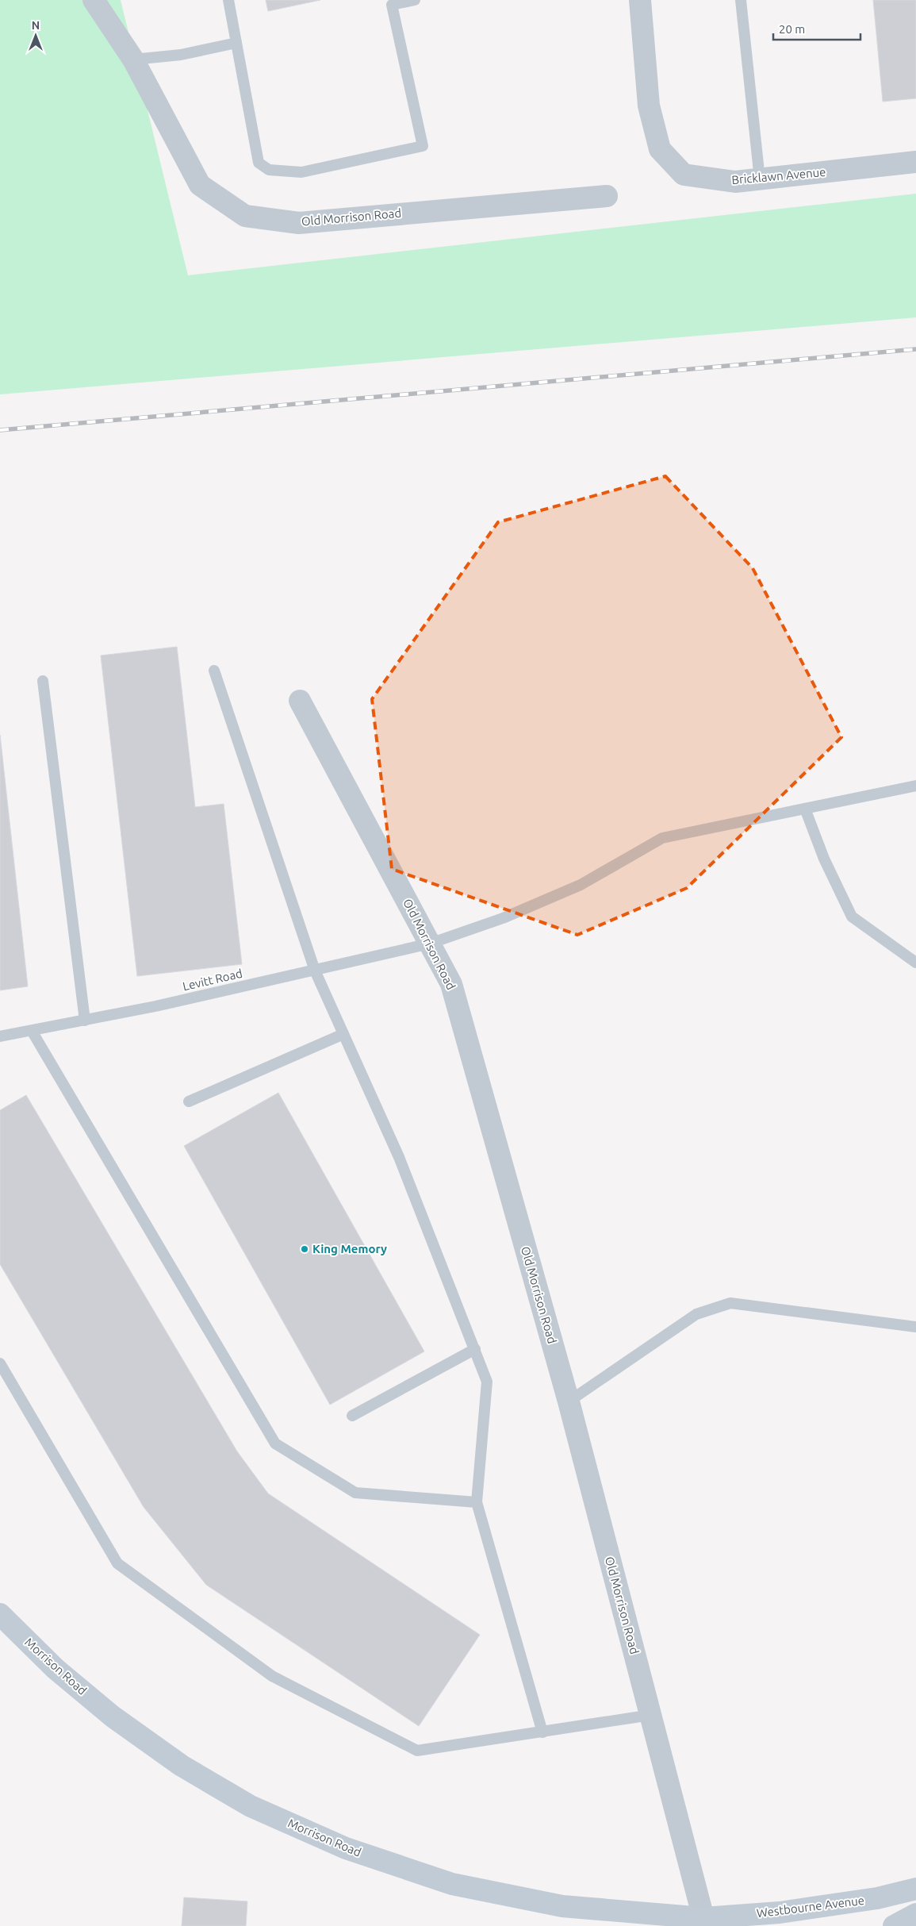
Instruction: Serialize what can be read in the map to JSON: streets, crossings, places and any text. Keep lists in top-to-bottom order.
{
  "streets": {
    "street": [
      "Bricklawn Avenue",
      "Old Morrison Road",
      "Morrison Road",
      "Westbourne Avenue"
    ],
    "lane": ["Levitt Road"]
  },
  "crossings": [
    ["Old Morrison Road", "Levitt Road"],
    ["Old Morrison Road", "Morrison Road"],
    ["Old Morrison Road", "Westbourne Avenue"],
    ["Morrison Road", "Westbourne Avenue"]
  ],
  "places": ["King Memory"],
  "scale_bar": "20 m",
  "north": "top"
}
